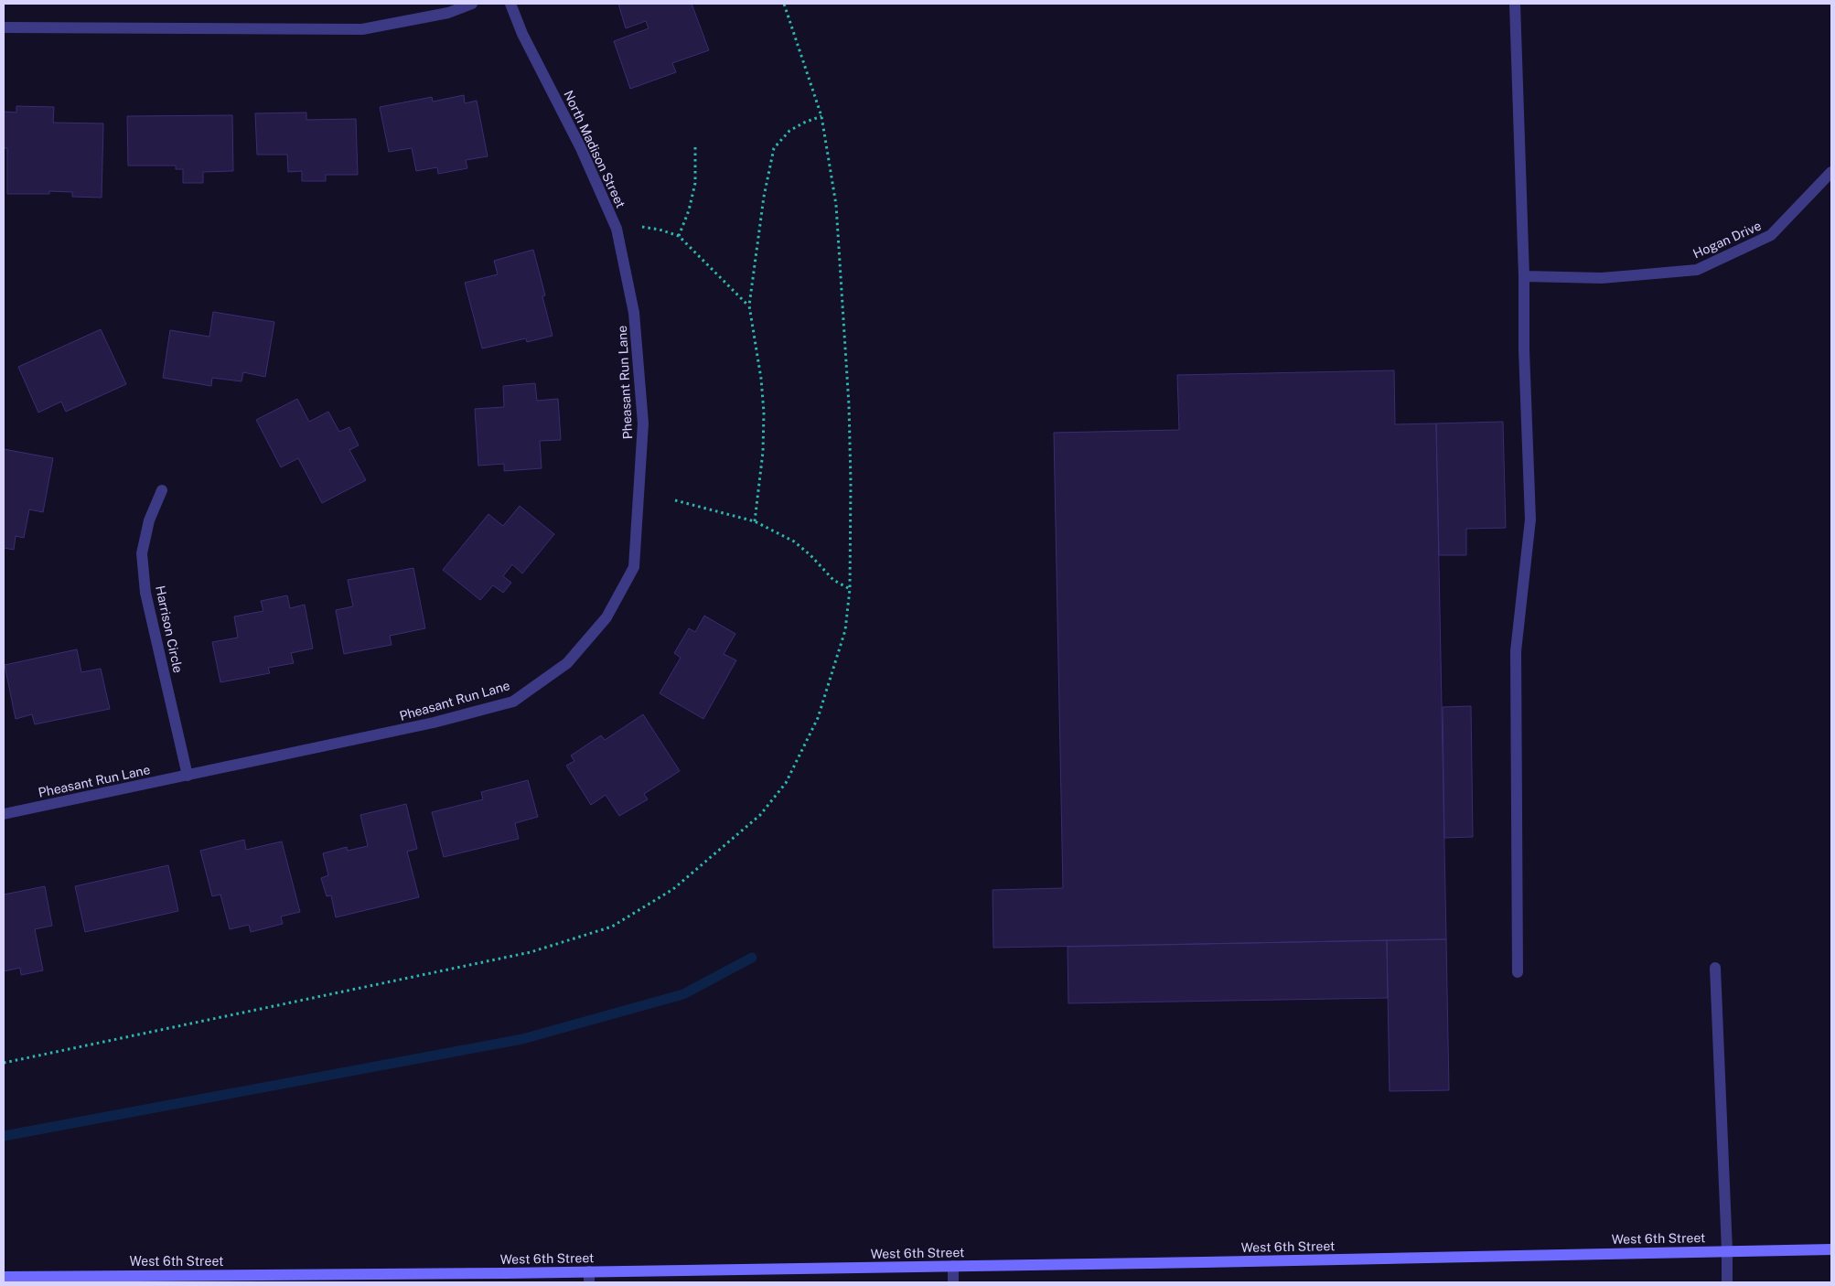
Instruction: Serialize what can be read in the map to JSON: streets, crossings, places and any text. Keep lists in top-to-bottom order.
{
  "streets": {
    "main road": ["West 6th Street"],
    "street": [
      "North Madison Street",
      "Hogan Drive",
      "Pheasant Run Lane",
      "Harrison Circle"
    ]
  },
  "crossings": [
    ["North Madison Street", "Pheasant Run Lane"],
    ["Pheasant Run Lane", "Harrison Circle"]
  ]
}
